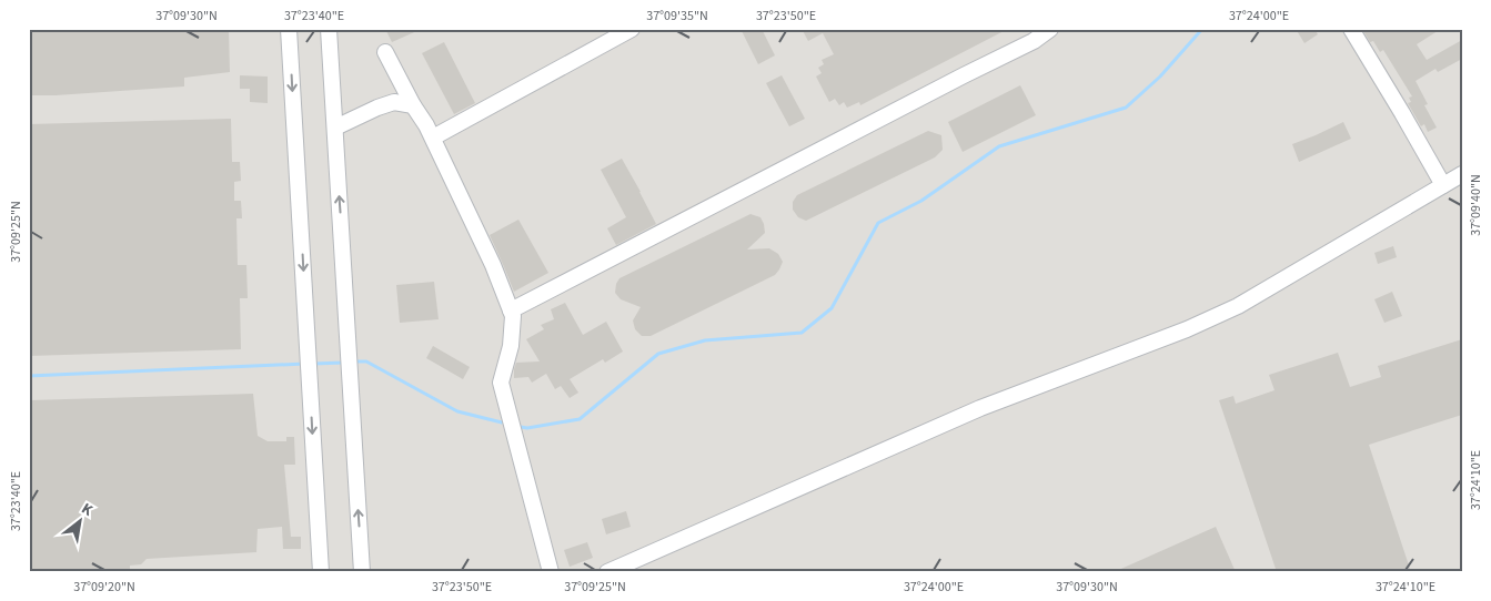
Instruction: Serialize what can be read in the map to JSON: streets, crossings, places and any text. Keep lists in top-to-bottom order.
{
  "north": "top right",
  "coordinates": [
    "37°09'30\"N",
    "37°23'40\"E",
    "37°09'35\"N",
    "37°23'50\"E",
    "37°24'00\"E",
    "37°09'40\"N",
    "37°09'25\"N",
    "37°24'10\"E",
    "37°09'20\"N"
  ]
}
